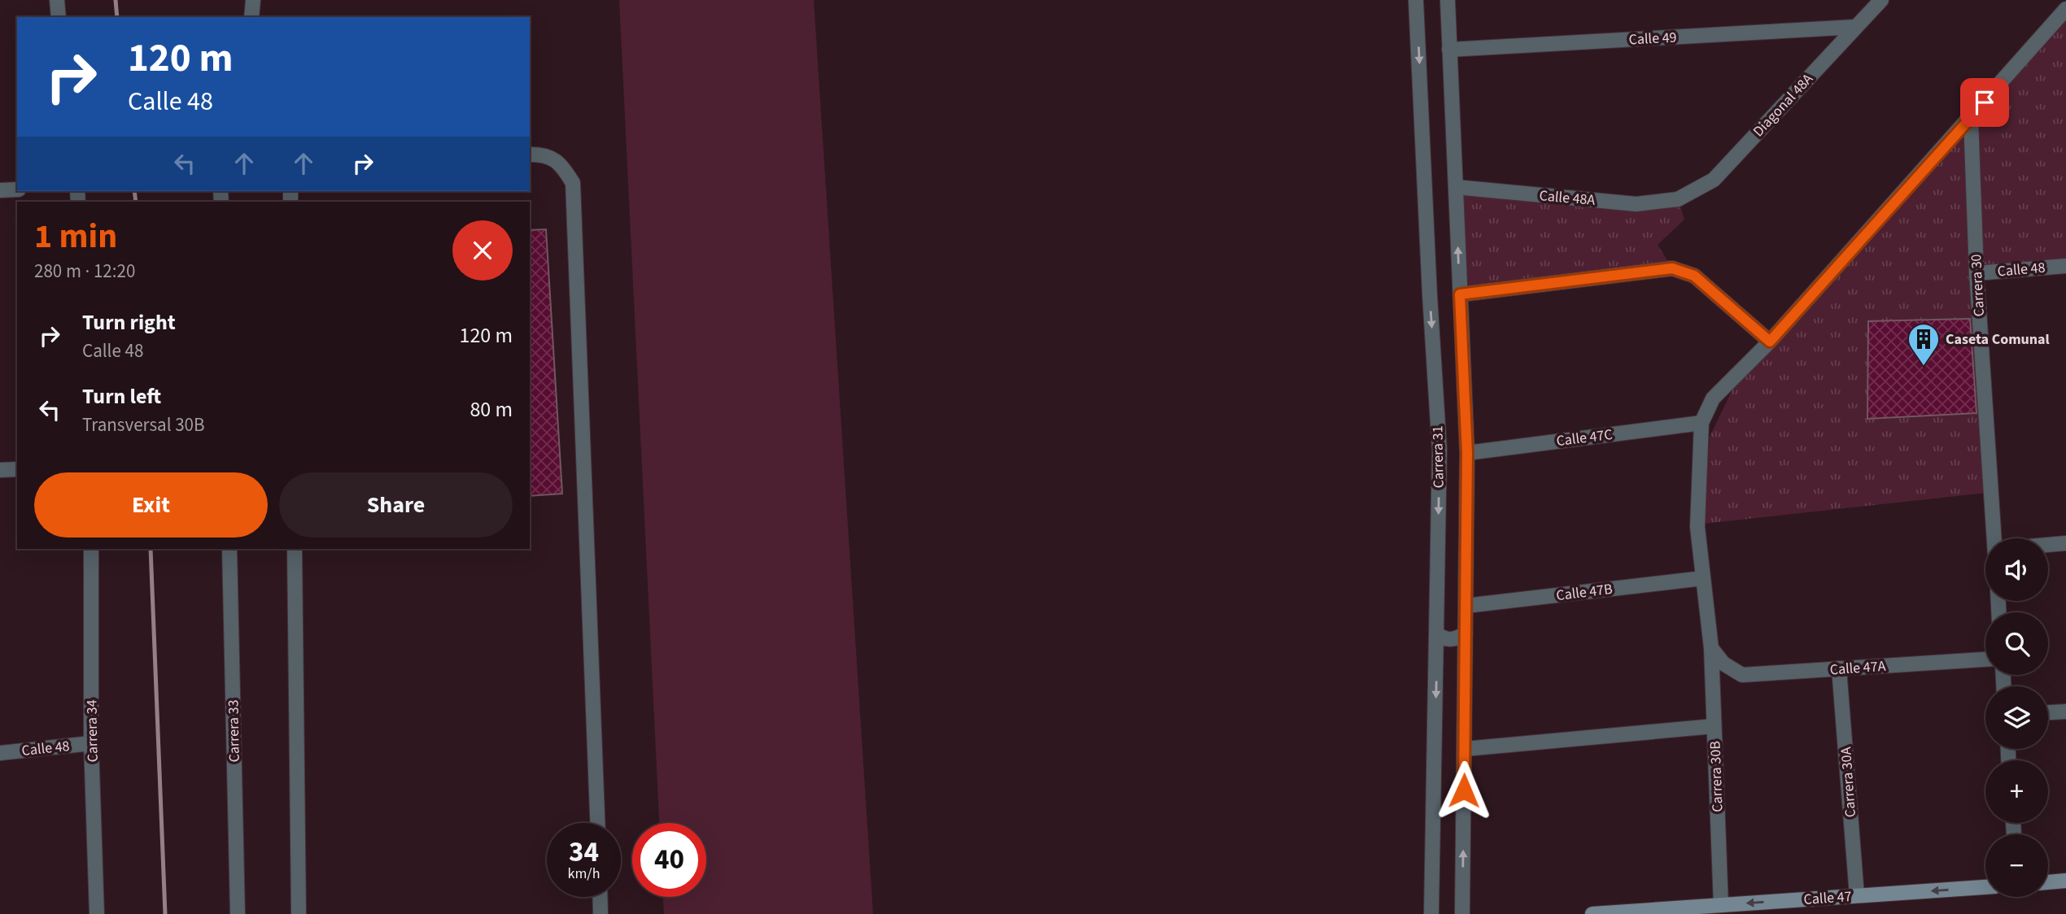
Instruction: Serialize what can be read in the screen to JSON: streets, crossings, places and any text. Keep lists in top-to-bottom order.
{
  "streets": {
    "main road": ["Calle 47"],
    "street": [
      "Calle 49",
      "Diagonal 48A",
      "Calle 48A",
      "Calle 48",
      "Carrera 30",
      "Calle 47C",
      "Carrera 31",
      "Calle 47B",
      "Calle 47A",
      "Carrera 34",
      "Carrera 33",
      "Carrera 30B",
      "Carrera 30A"
    ]
  },
  "crossings": [
    ["Calle 49", "Diagonal 48A"],
    ["Calle 49", "Carrera 31"],
    ["Diagonal 48A", "Calle 48A"],
    ["Calle 48A", "Carrera 31"],
    ["Calle 48", "Carrera 30"],
    ["Calle 48", "Carrera 34"],
    ["Carrera 30", "Carrera 30B"],
    ["Calle 47C", "Carrera 31"],
    ["Calle 47C", "Carrera 30B"],
    ["Carrera 31", "Calle 47B"],
    ["Calle 47B", "Carrera 30B"],
    ["Calle 47A", "Carrera 30B"],
    ["Calle 47A", "Carrera 30A"],
    ["Carrera 30B", "Calle 47"],
    ["Carrera 30A", "Calle 47"]
  ],
  "one_way": ["Calle 47"],
  "places": {
    "building": ["Caseta Comunal"]
  },
  "page": {
    "turn": ["120 m", "Calle 48"],
    "heading": ["1 min", "280 m · 12:20"],
    "list": [
      {
        "name": "Turn right",
        "note": "Calle 48",
        "value": "120 m"
      },
      {
        "name": "Turn left",
        "note": "Transversal 30B",
        "value": "80 m"
      }
    ],
    "buttons": ["Exit", "Share"],
    "map_buttons": ["+", "−"],
    "speed": "34 km/h",
    "limit": "40"
  }
}
